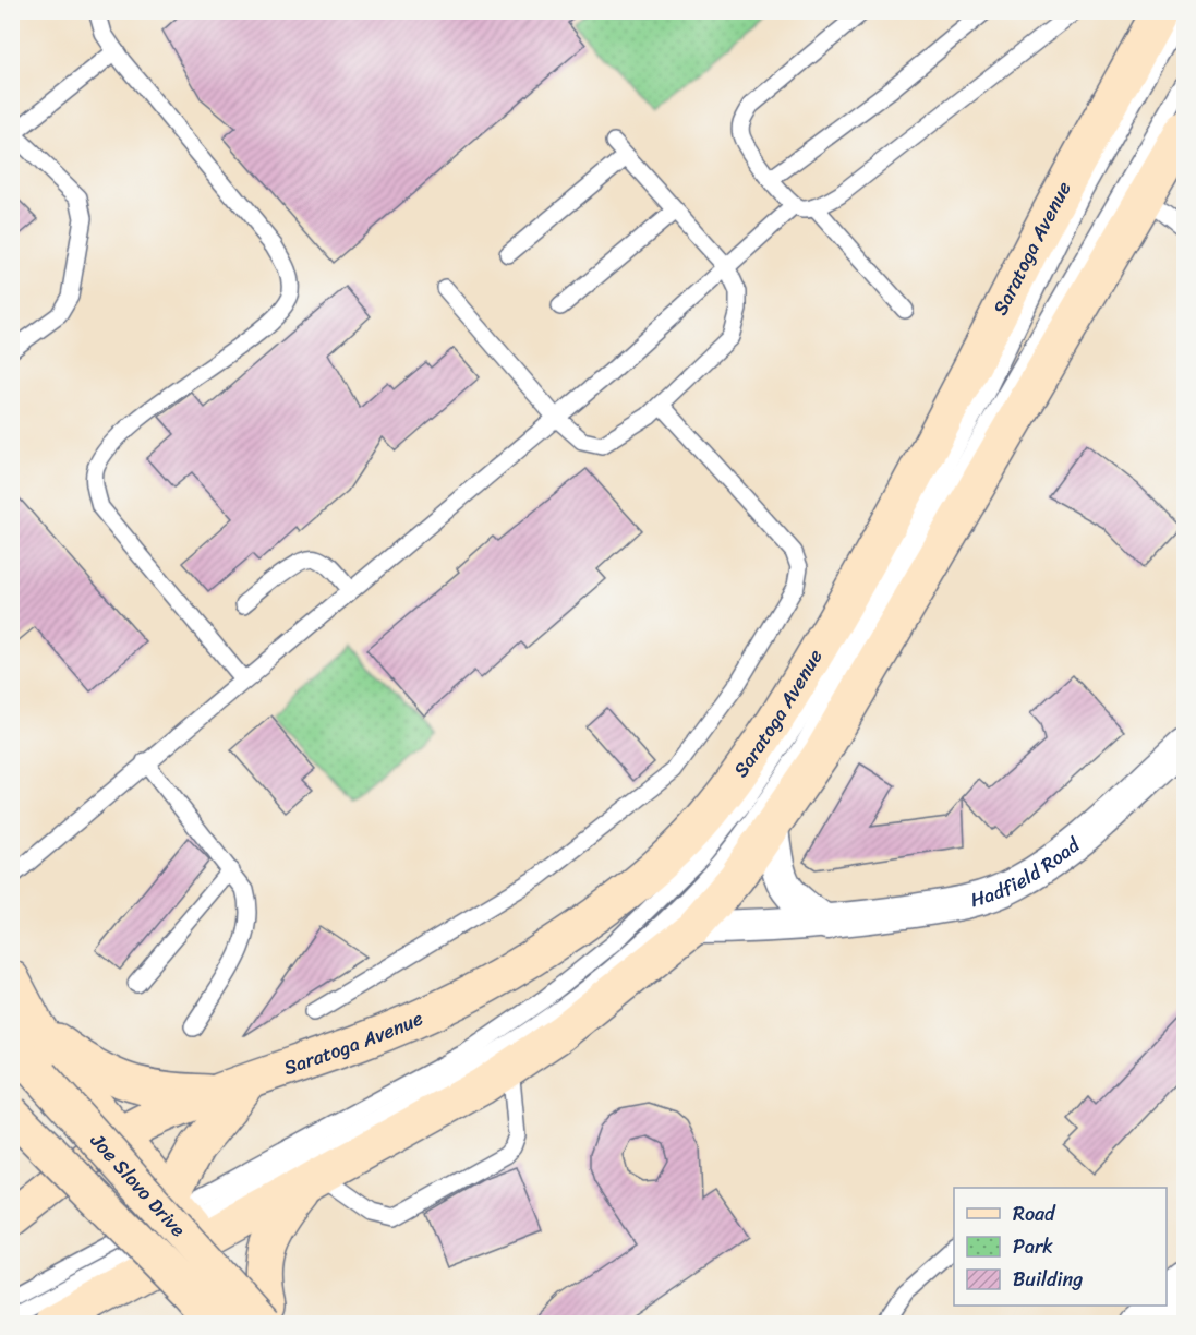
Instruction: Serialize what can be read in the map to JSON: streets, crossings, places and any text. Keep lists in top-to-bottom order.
{
  "streets": {
    "main road": ["Saratoga Avenue", "Joe Slovo Drive"],
    "street": ["Hadfield Road"]
  },
  "legend": ["Road", "Park", "Building"]
}
